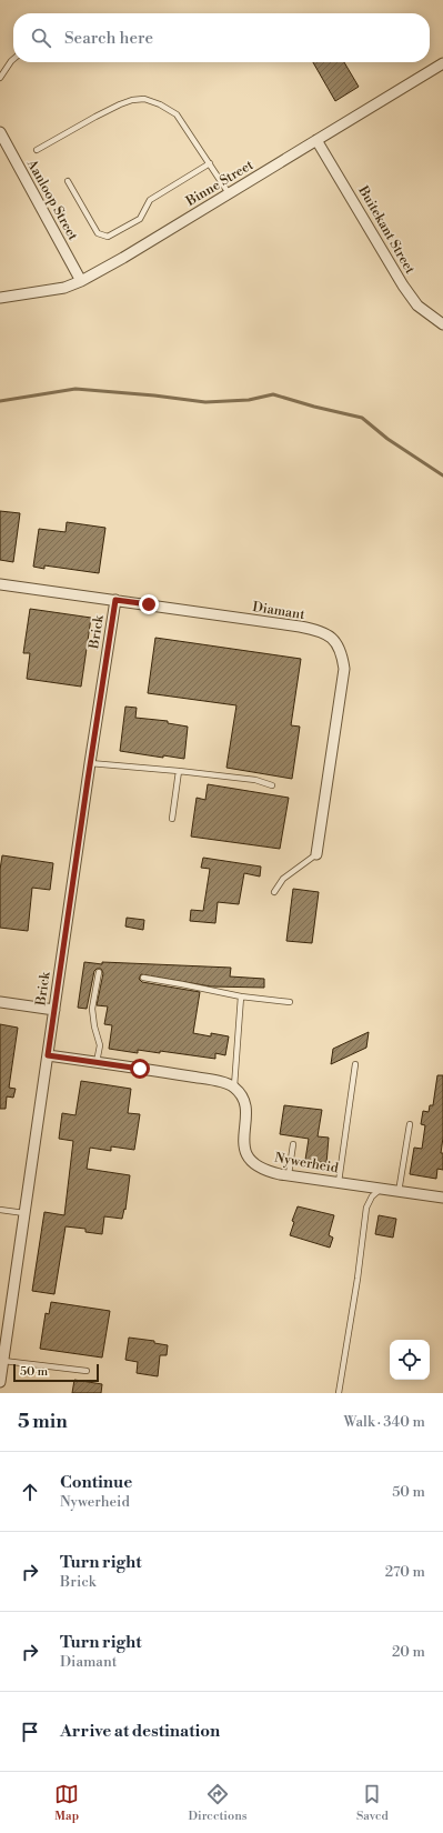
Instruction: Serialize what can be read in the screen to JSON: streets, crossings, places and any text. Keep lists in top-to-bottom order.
{
  "streets": {
    "street": [
      "Binne Street",
      "Aanloop Street",
      "Buitekant Street",
      "Diamant",
      "Brick",
      "Nywerheid"
    ]
  },
  "crossings": [
    ["Binne Street", "Aanloop Street"],
    ["Binne Street", "Buitekant Street"],
    ["Diamant", "Brick"]
  ],
  "scale_bar": "50 m",
  "page": {
    "search": "Search here",
    "scale": "50 m",
    "heading": ["5 min", "Walk · 340 m"],
    "list": [
      ["Continue", "Nywerheid", "50 m"],
      ["Turn right", "Brick", "270 m"],
      ["Turn right", "Diamant", "20 m"],
      "Arrive at destination"
    ],
    "nav": ["Map", "Directions", "Saved"]
  }
}
